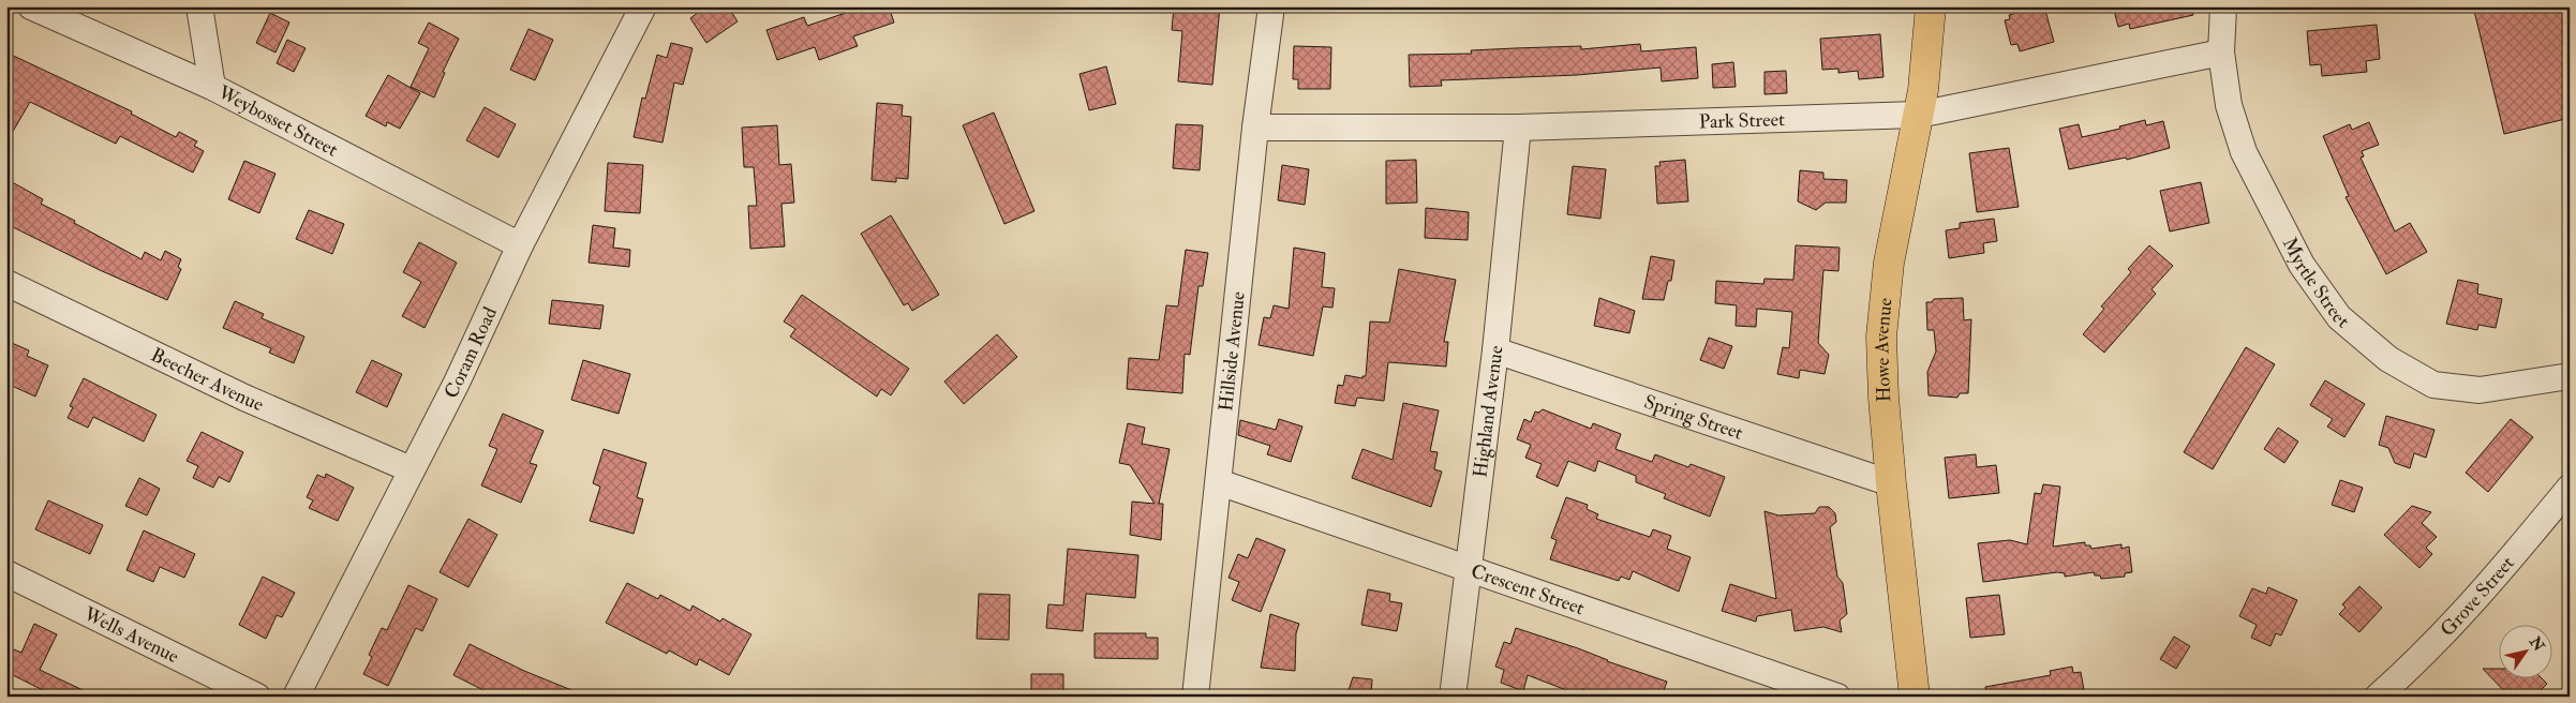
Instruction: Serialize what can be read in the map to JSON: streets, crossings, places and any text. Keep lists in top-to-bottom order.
{
  "streets": {
    "main road": ["Howe Avenue"],
    "street": [
      "Weybosset Street",
      "Park Street",
      "Myrtle Street",
      "Coram Road",
      "Hillside Avenue",
      "Beecher Avenue",
      "Highland Avenue",
      "Spring Street",
      "Crescent Street",
      "Grove Street",
      "Wells Avenue"
    ]
  },
  "crossings": [
    ["Weybosset Street", "Coram Road"],
    ["Park Street", "Myrtle Street"],
    ["Park Street", "Howe Avenue"],
    ["Park Street", "Hillside Avenue"],
    ["Park Street", "Highland Avenue"],
    ["Howe Avenue", "Spring Street"],
    ["Coram Road", "Beecher Avenue"],
    ["Hillside Avenue", "Crescent Street"],
    ["Highland Avenue", "Spring Street"],
    ["Highland Avenue", "Crescent Street"]
  ],
  "north": "top right"
}
